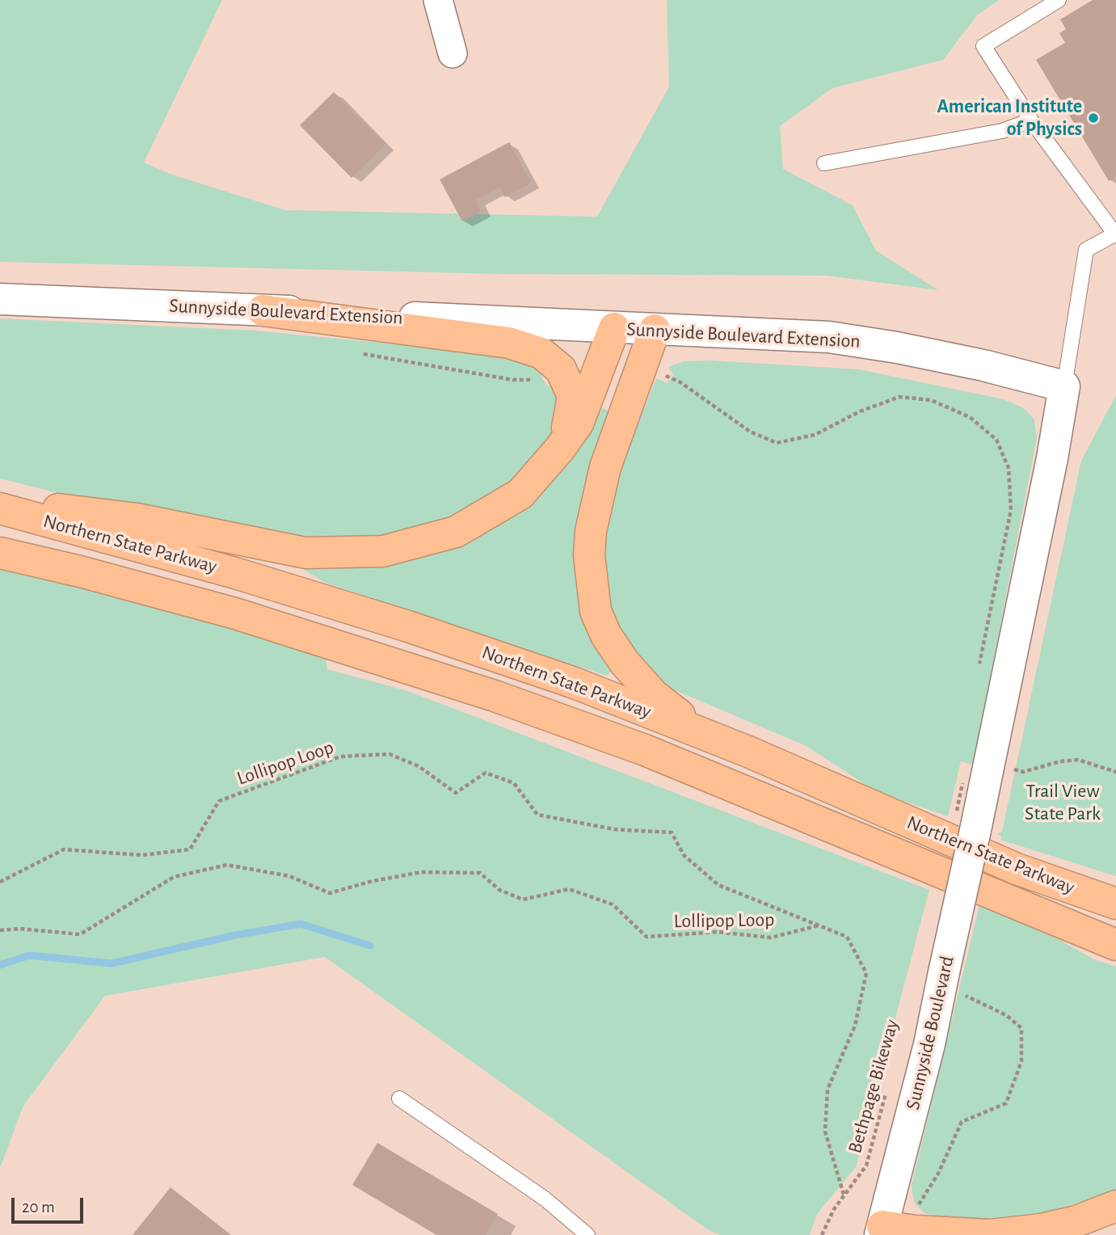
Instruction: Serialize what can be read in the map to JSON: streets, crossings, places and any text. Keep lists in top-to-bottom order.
{
  "streets": {
    "highway": ["Northern State Parkway"],
    "main road": ["Sunnyside Boulevard Extension", "Sunnyside Boulevard"],
    "path": ["Lollipop Loop", "Bethpage Bikeway"]
  },
  "crossings": [
    ["Sunnyside Boulevard Extension", "Sunnyside Boulevard"],
    ["Lollipop Loop", "Bethpage Bikeway"]
  ],
  "parks": ["Trail View State Park"],
  "places": ["American Institute of Physics"],
  "scale_bar": "20 m"
}
